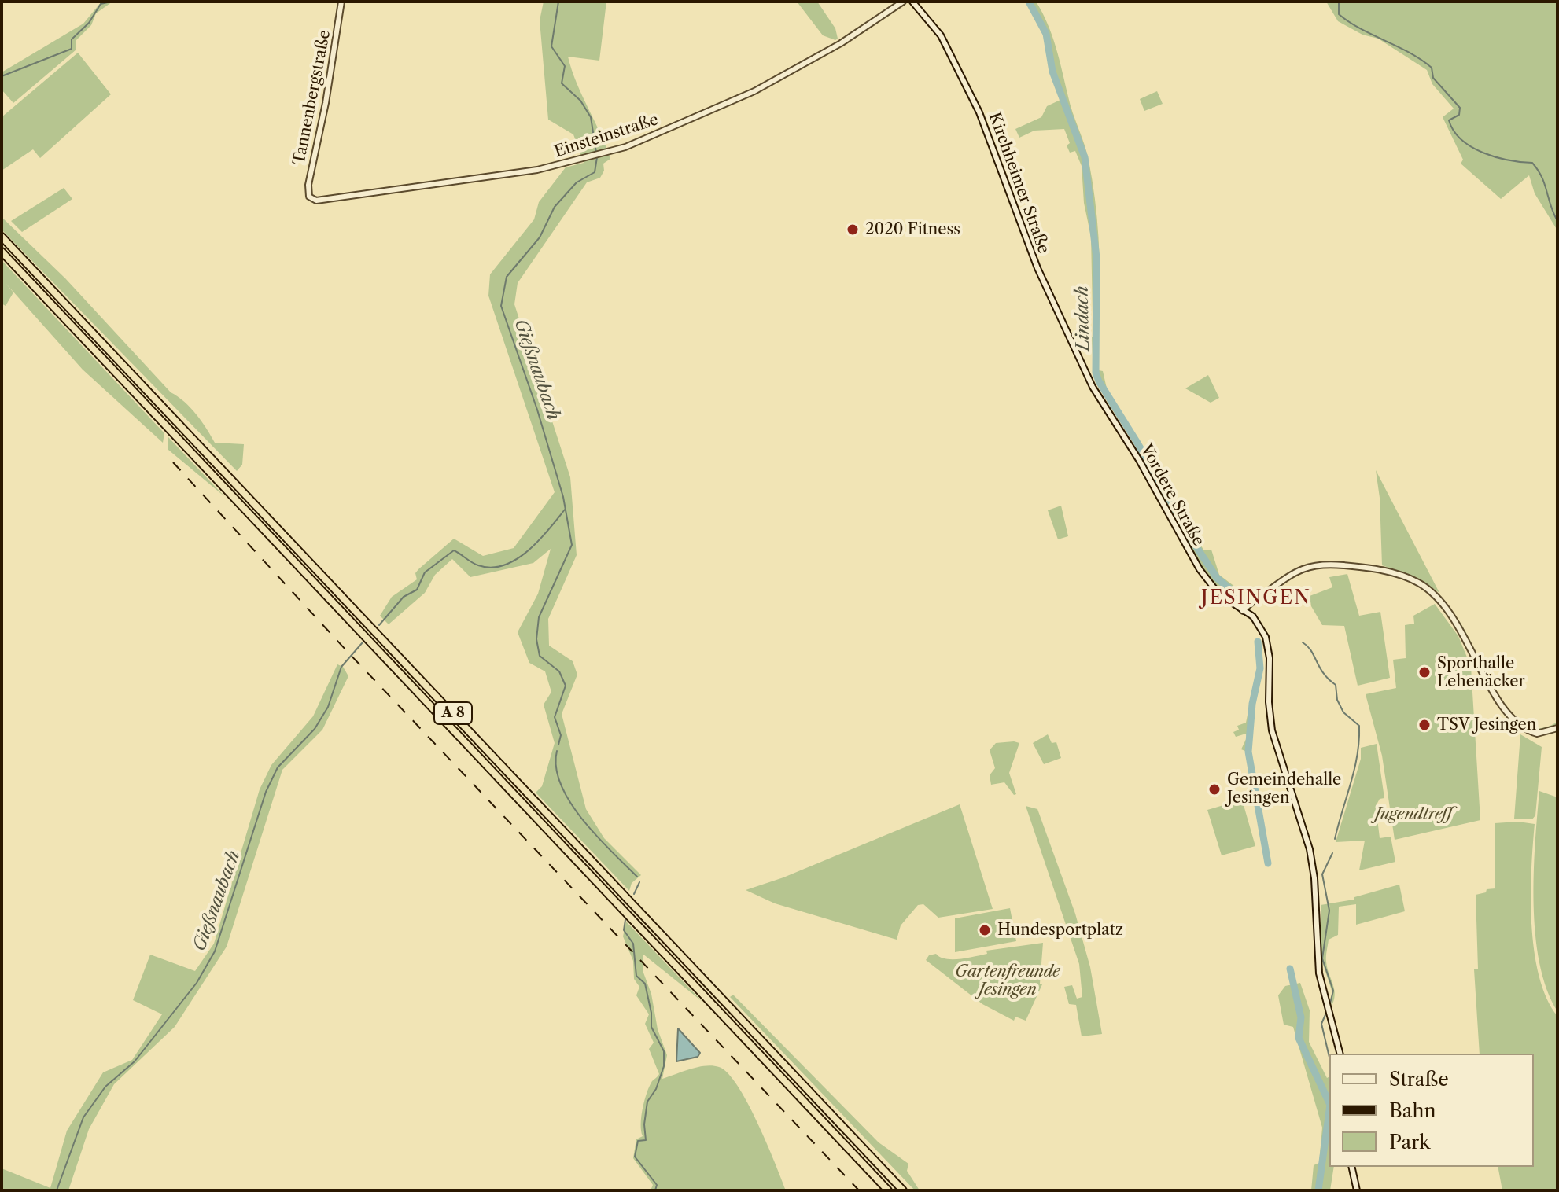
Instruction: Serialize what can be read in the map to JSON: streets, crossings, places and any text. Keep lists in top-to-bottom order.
{
  "streets": {
    "highway": ["A 8"],
    "street": [
      "Tannenbergstraße",
      "Einsteinstraße",
      "Kirchheimer Straße",
      "Vordere Straße"
    ]
  },
  "crossings": [
    ["Tannenbergstraße", "Einsteinstraße"],
    ["Kirchheimer Straße", "Vordere Straße"]
  ],
  "districts": ["JESINGEN"],
  "water": ["Lindach", "Gießnaubach"],
  "parks": ["Jugendtreff", "Gartenfreunde Jesingen"],
  "places": [
    "2020 Fitness",
    "Sporthalle Lehenäcker",
    "TSV Jesingen",
    "Gemeindehalle Jesingen",
    "Hundesportplatz"
  ],
  "legend": ["Straße", "Bahn", "Park"]
}
